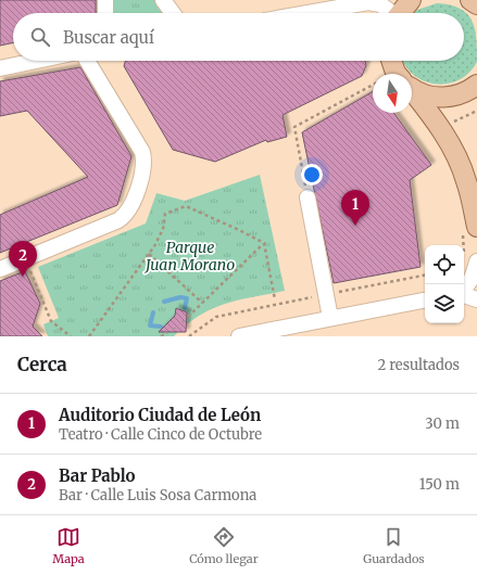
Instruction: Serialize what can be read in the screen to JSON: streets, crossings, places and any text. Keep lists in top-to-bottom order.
{
  "parks": ["Parque Juan Morano"],
  "north": "bottom",
  "page": {
    "search": "Buscar aquí",
    "pins": ["1", "2"],
    "heading": ["Cerca", "2 resultados"],
    "list": [
      {
        "mark": "1",
        "name": "Auditorio Ciudad de León",
        "note": "Teatro · Calle Cinco de Octubre",
        "value": "30 m"
      },
      {
        "mark": "2",
        "name": "Bar Pablo",
        "note": "Bar · Calle Luis Sosa Carmona",
        "value": "150 m"
      }
    ],
    "nav": ["Mapa", "Cómo llegar", "Guardados"]
  }
}
